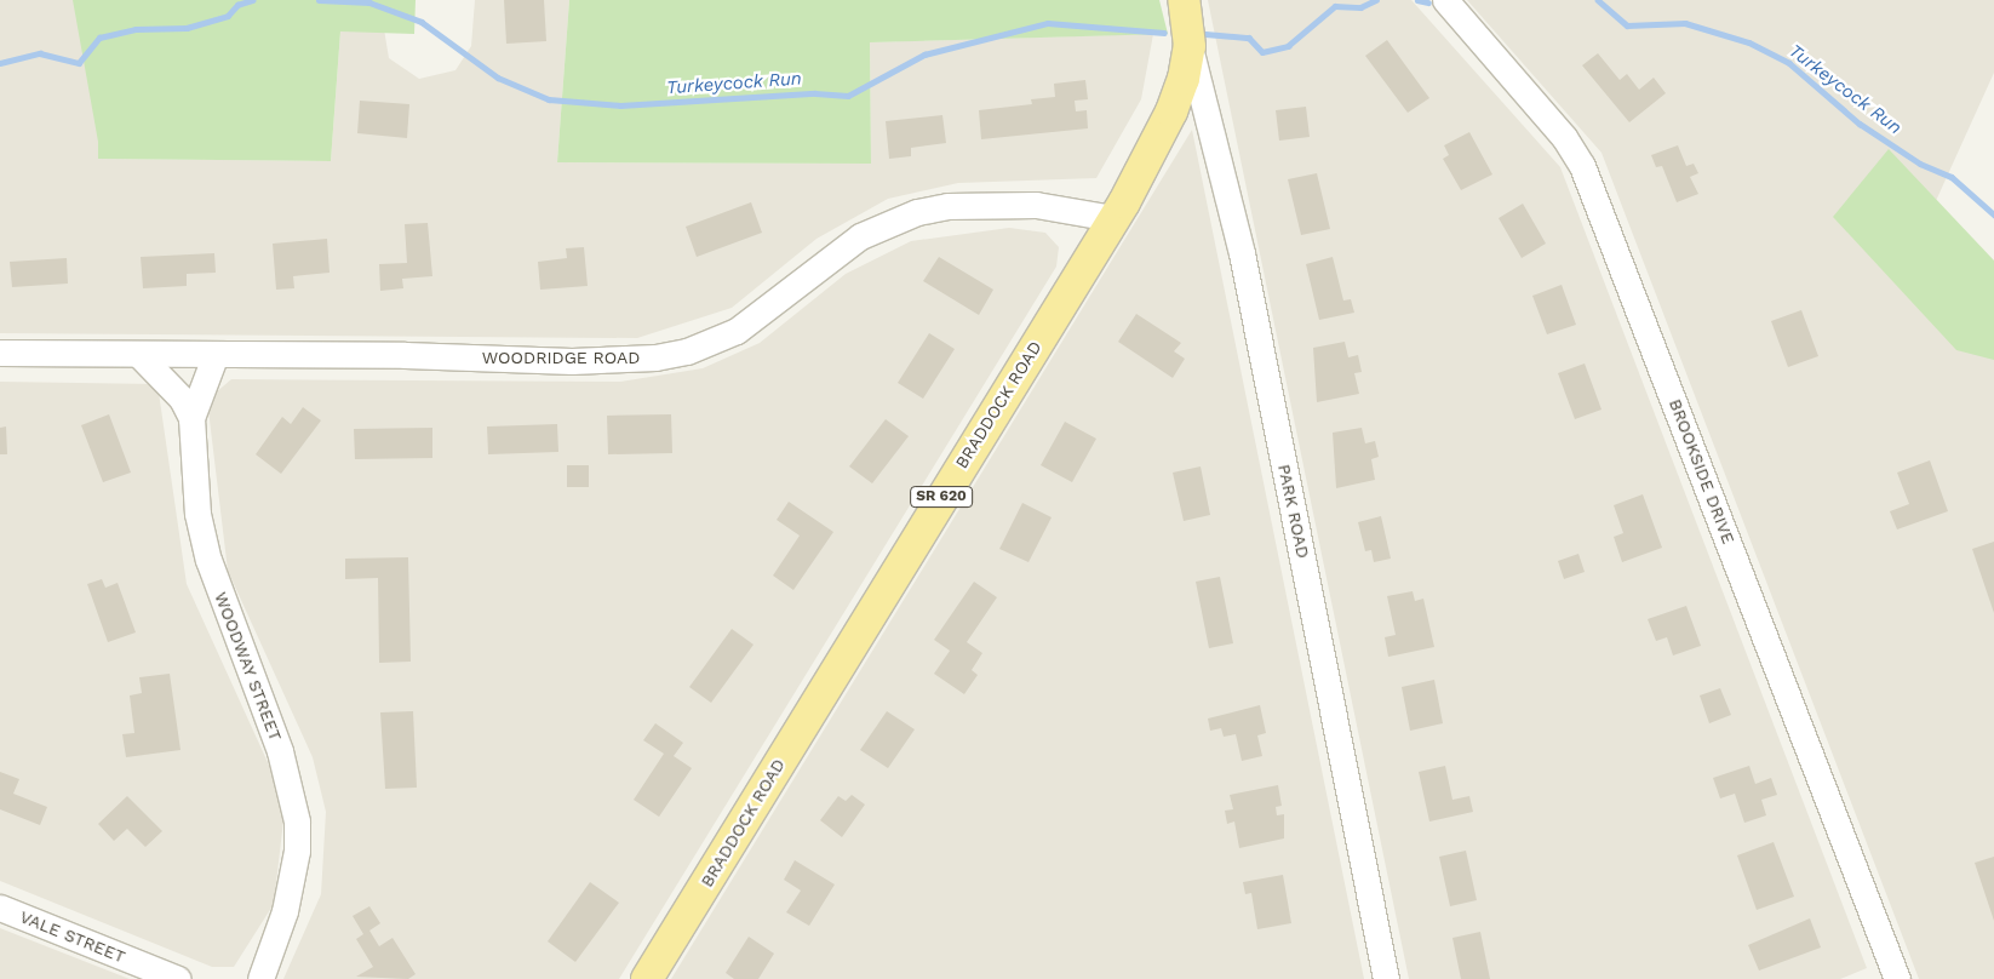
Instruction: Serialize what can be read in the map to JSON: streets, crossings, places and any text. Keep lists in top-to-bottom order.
{
  "streets": {
    "main road": ["BRADDOCK ROAD", "SR 620"],
    "street": [
      "WOODRIDGE ROAD",
      "BROOKSIDE DRIVE",
      "PARK ROAD",
      "WOODWAY STREET",
      "VALE STREET"
    ]
  },
  "crossings": [
    ["WOODRIDGE ROAD", "BRADDOCK ROAD"],
    ["WOODRIDGE ROAD", "WOODWAY STREET"],
    ["BRADDOCK ROAD", "PARK ROAD"]
  ],
  "water": ["Turkeycock Run"]
}
